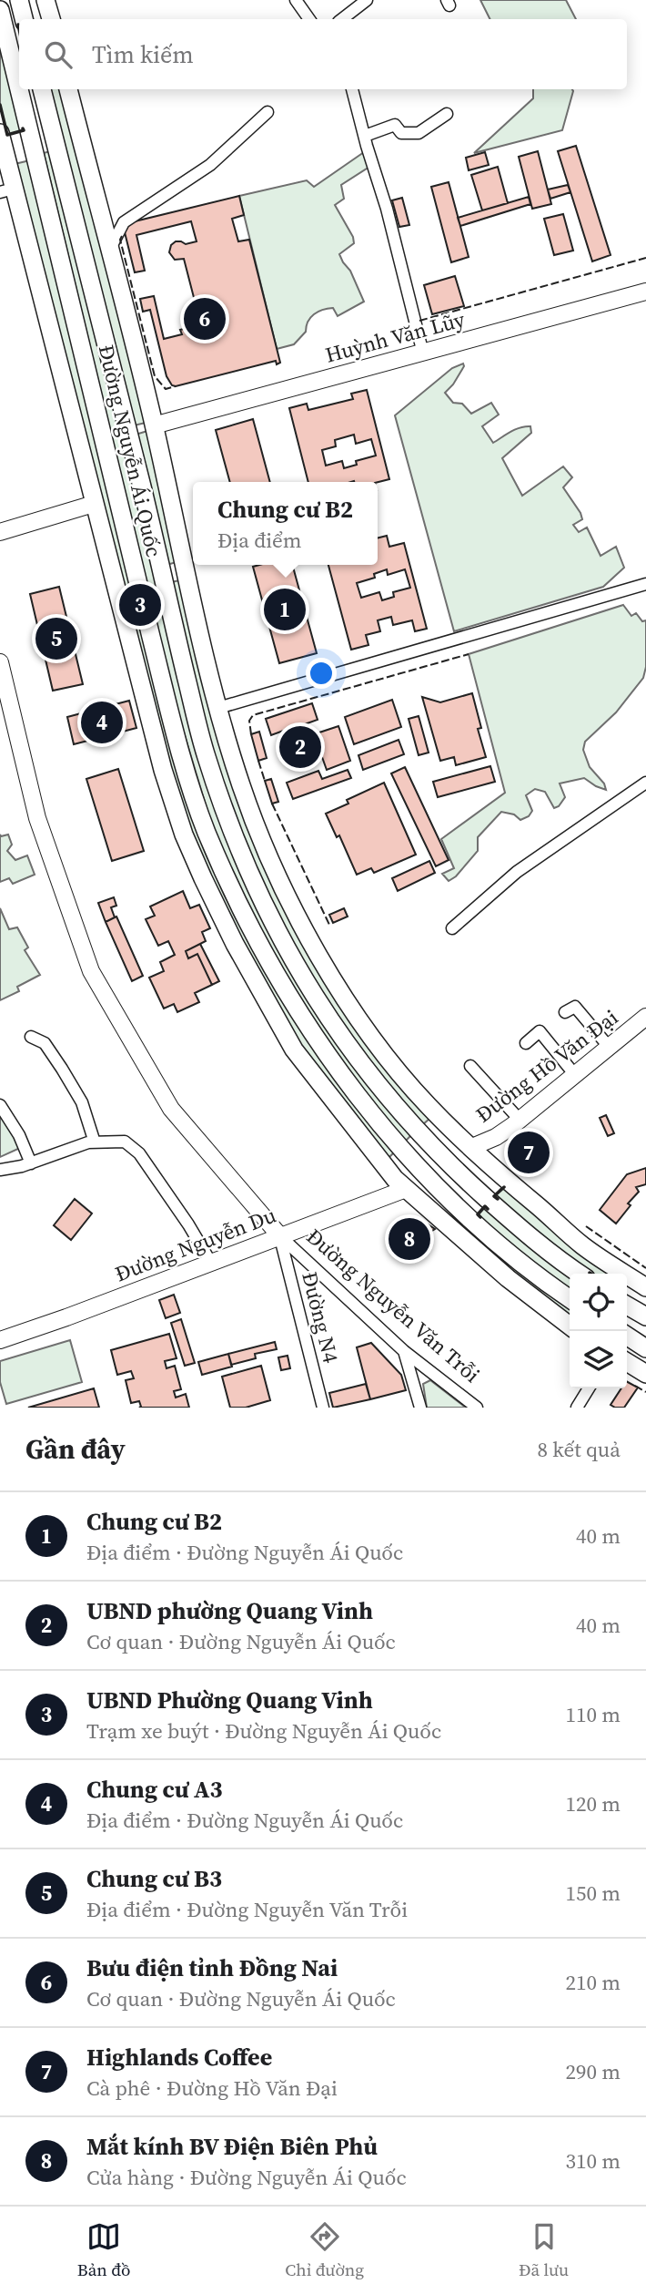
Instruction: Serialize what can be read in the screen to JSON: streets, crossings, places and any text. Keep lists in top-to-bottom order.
{
  "streets": {
    "main road": ["Đường Nguyễn Ái Quốc"],
    "street": [
      "Huỳnh Văn Lũy",
      "Đường Hồ Văn Đại",
      "Đường Nguyễn Du",
      "Đường Nguyễn Văn Trỗi",
      "Đường N4"
    ]
  },
  "crossings": [
    ["Huỳnh Văn Lũy", "Đường Nguyễn Ái Quốc"],
    ["Đường Nguyễn Ái Quốc", "Đường Hồ Văn Đại"],
    ["Đường Nguyễn Du", "Đường Nguyễn Văn Trỗi"],
    ["Đường Nguyễn Du", "Đường N4"],
    ["Đường Nguyễn Văn Trỗi", "Đường N4"]
  ],
  "page": {
    "search": "Tìm kiếm",
    "pins": [
      "6",
      "3",
      "1",
      "5",
      "4",
      "2",
      "7",
      "8"
    ],
    "popup": ["Chung cư B2", "Địa điểm"],
    "heading": ["Gần đây", "8 kết quả"],
    "list": [
      {
        "mark": "1",
        "name": "Chung cư B2",
        "note": "Địa điểm · Đường Nguyễn Ái Quốc",
        "value": "40 m"
      },
      {
        "mark": "2",
        "name": "UBND phường Quang Vinh",
        "note": "Cơ quan · Đường Nguyễn Ái Quốc",
        "value": "40 m"
      },
      {
        "mark": "3",
        "name": "UBND Phường Quang Vinh",
        "note": "Trạm xe buýt · Đường Nguyễn Ái Quốc",
        "value": "110 m"
      },
      {
        "mark": "4",
        "name": "Chung cư A3",
        "note": "Địa điểm · Đường Nguyễn Ái Quốc",
        "value": "120 m"
      },
      {
        "mark": "5",
        "name": "Chung cư B3",
        "note": "Địa điểm · Đường Nguyễn Văn Trỗi",
        "value": "150 m"
      },
      {
        "mark": "6",
        "name": "Bưu điện tỉnh Đồng Nai",
        "note": "Cơ quan · Đường Nguyễn Ái Quốc",
        "value": "210 m"
      },
      {
        "mark": "7",
        "name": "Highlands Coffee",
        "note": "Cà phê · Đường Hồ Văn Đại",
        "value": "290 m"
      },
      {
        "mark": "8",
        "name": "Mắt kính BV Điện Biên Phủ",
        "note": "Cửa hàng · Đường Nguyễn Ái Quốc",
        "value": "310 m"
      }
    ],
    "nav": ["Bản đồ", "Chỉ đường", "Đã lưu"]
  }
}
